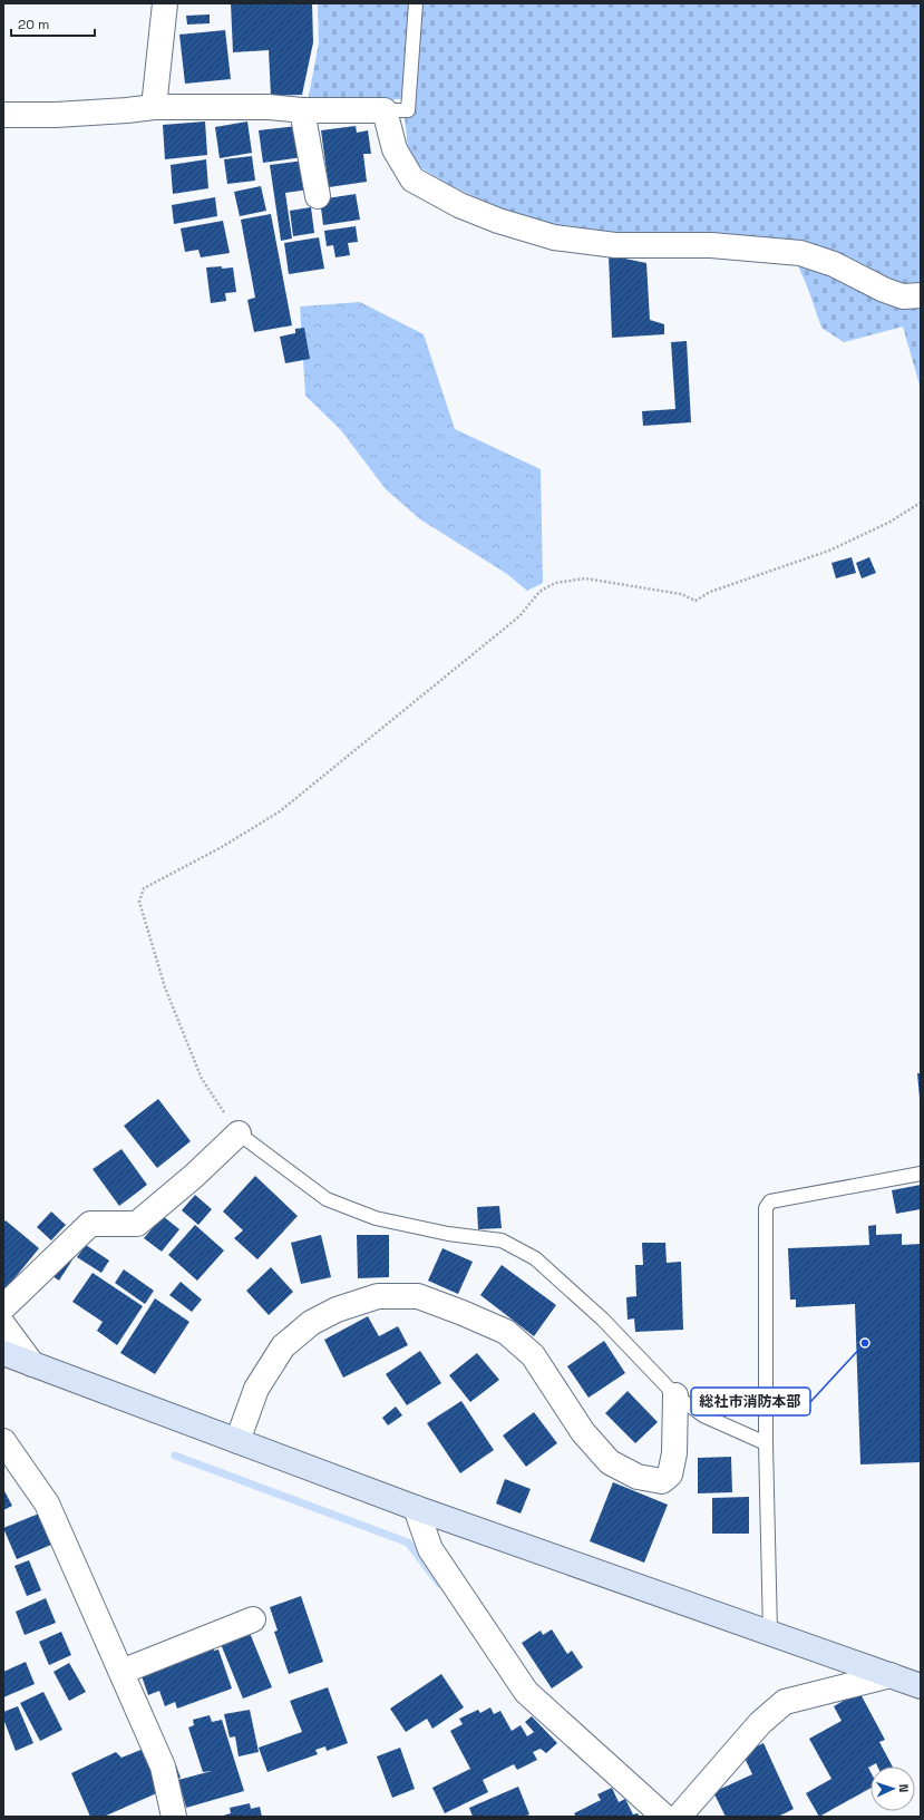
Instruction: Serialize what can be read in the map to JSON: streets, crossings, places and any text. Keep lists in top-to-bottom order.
{
  "places": ["総社市消防本部"],
  "scale_bar": "20 m",
  "north": "right"
}
